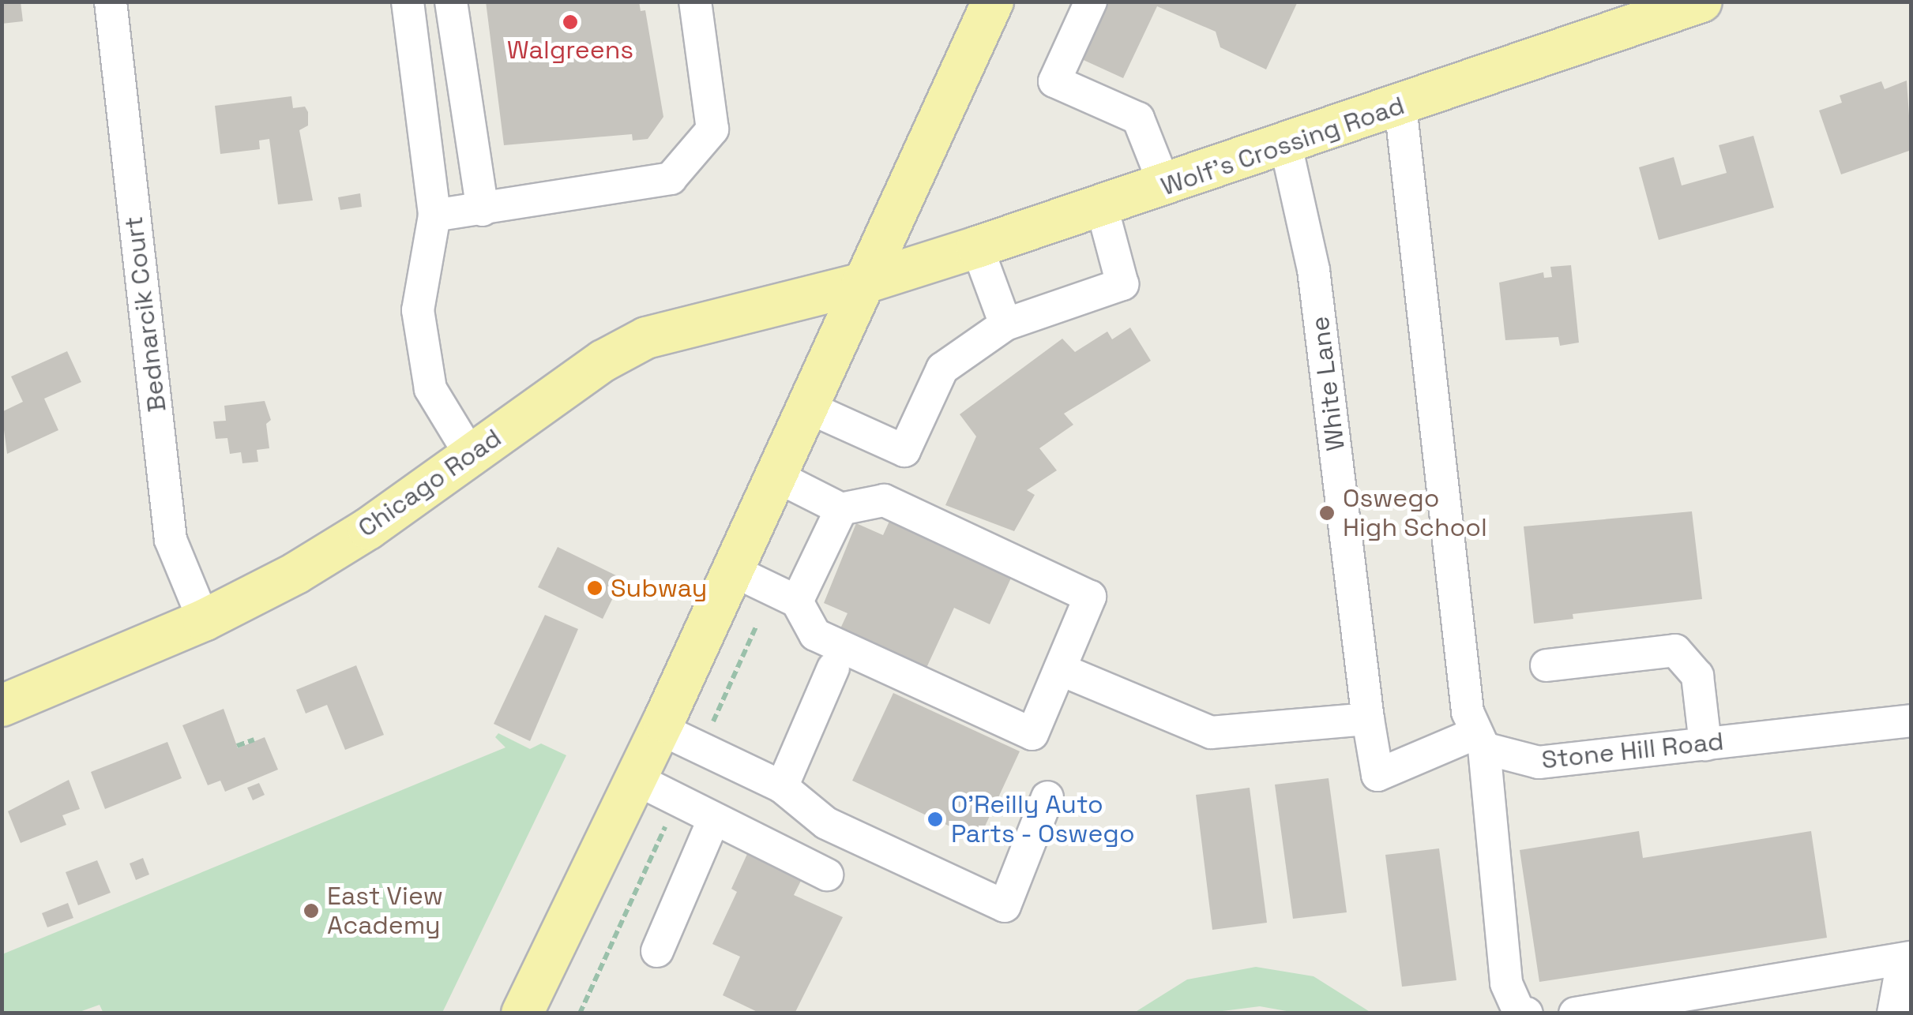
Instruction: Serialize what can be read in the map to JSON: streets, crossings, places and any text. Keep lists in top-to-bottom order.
{
  "streets": {
    "main road": ["Wolf's Crossing Road", "Chicago Road"],
    "street": ["Bednarcik Court", "White Lane", "Stone Hill Road"]
  },
  "crossings": [
    ["Wolf's Crossing Road", "White Lane"],
    ["Wolf's Crossing Road", "Chicago Road"],
    ["Bednarcik Court", "Chicago Road"],
    ["White Lane", "Stone Hill Road"]
  ],
  "places": [
    "Walgreens",
    "Oswego High School",
    "Subway",
    "O'Reilly Auto Parts - Oswego",
    "East View Academy"
  ]
}
